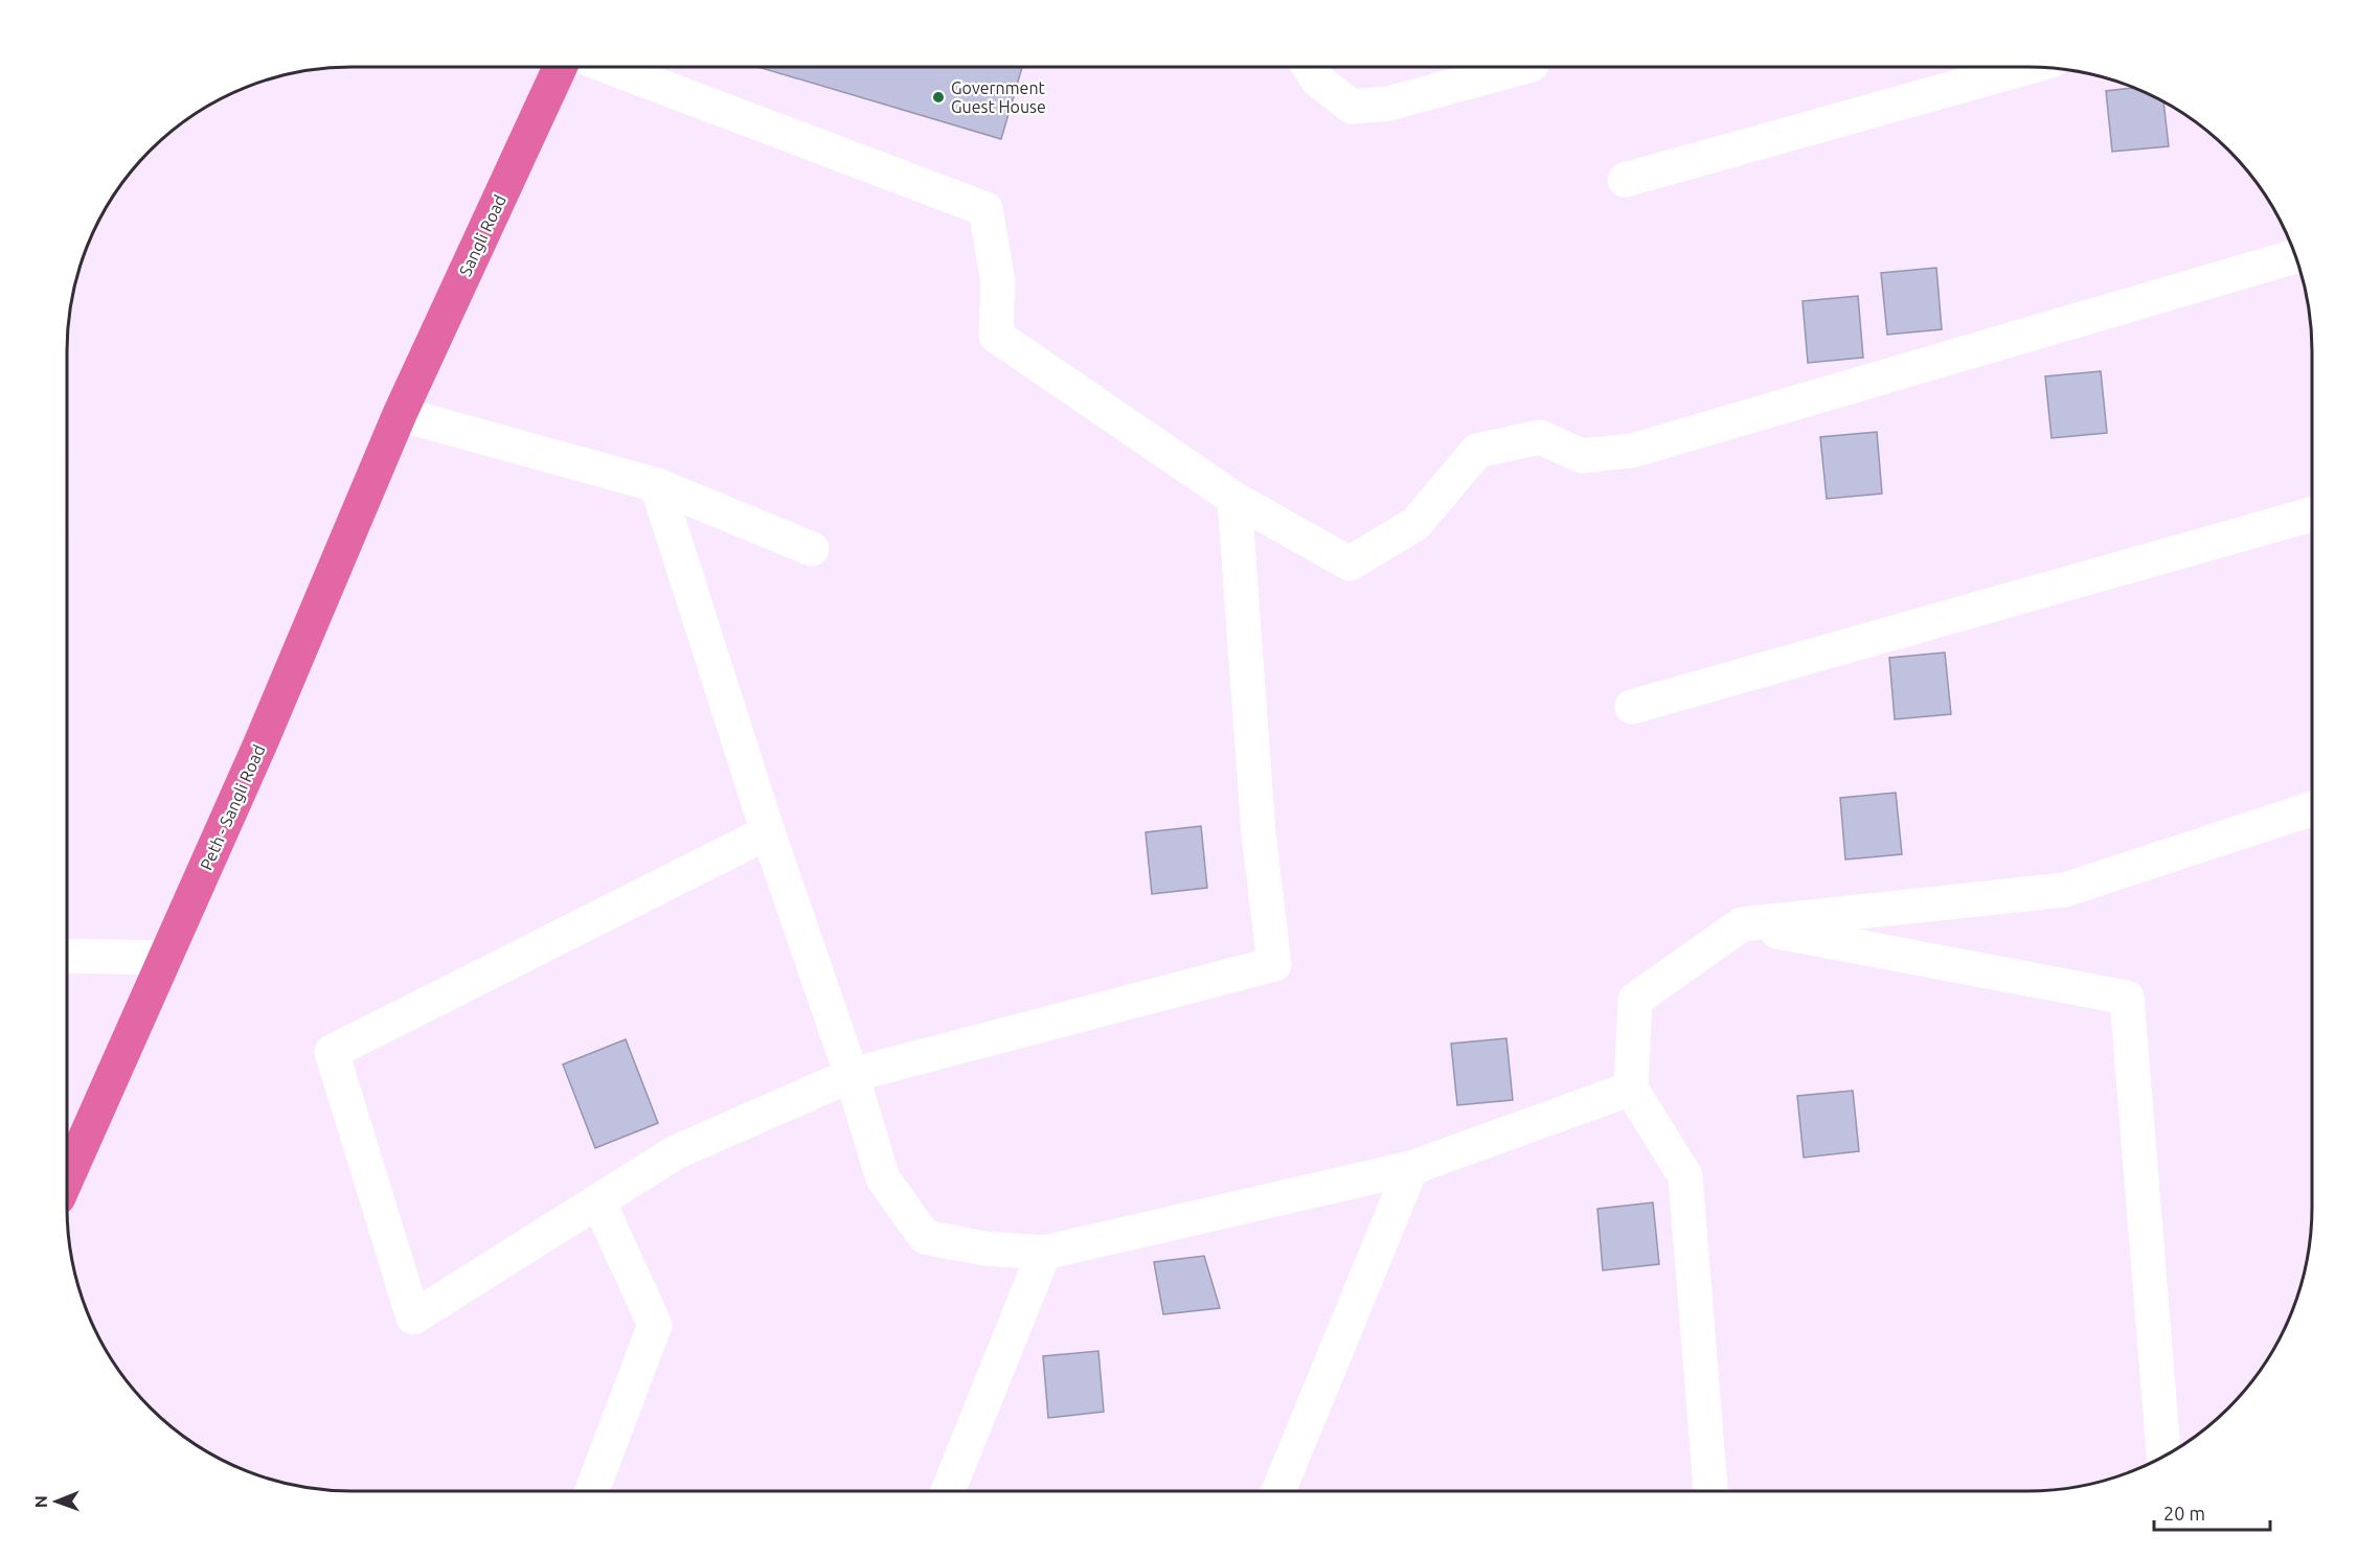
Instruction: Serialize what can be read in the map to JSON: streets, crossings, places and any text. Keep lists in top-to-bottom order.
{
  "streets": {
    "highway": ["Sangli Road", "Peth - Sangli Road"]
  },
  "crossings": [
    ["Sangli Road", "Peth - Sangli Road"]
  ],
  "places": ["Government Guest House"],
  "scale_bar": "20 m",
  "north": "left"
}
